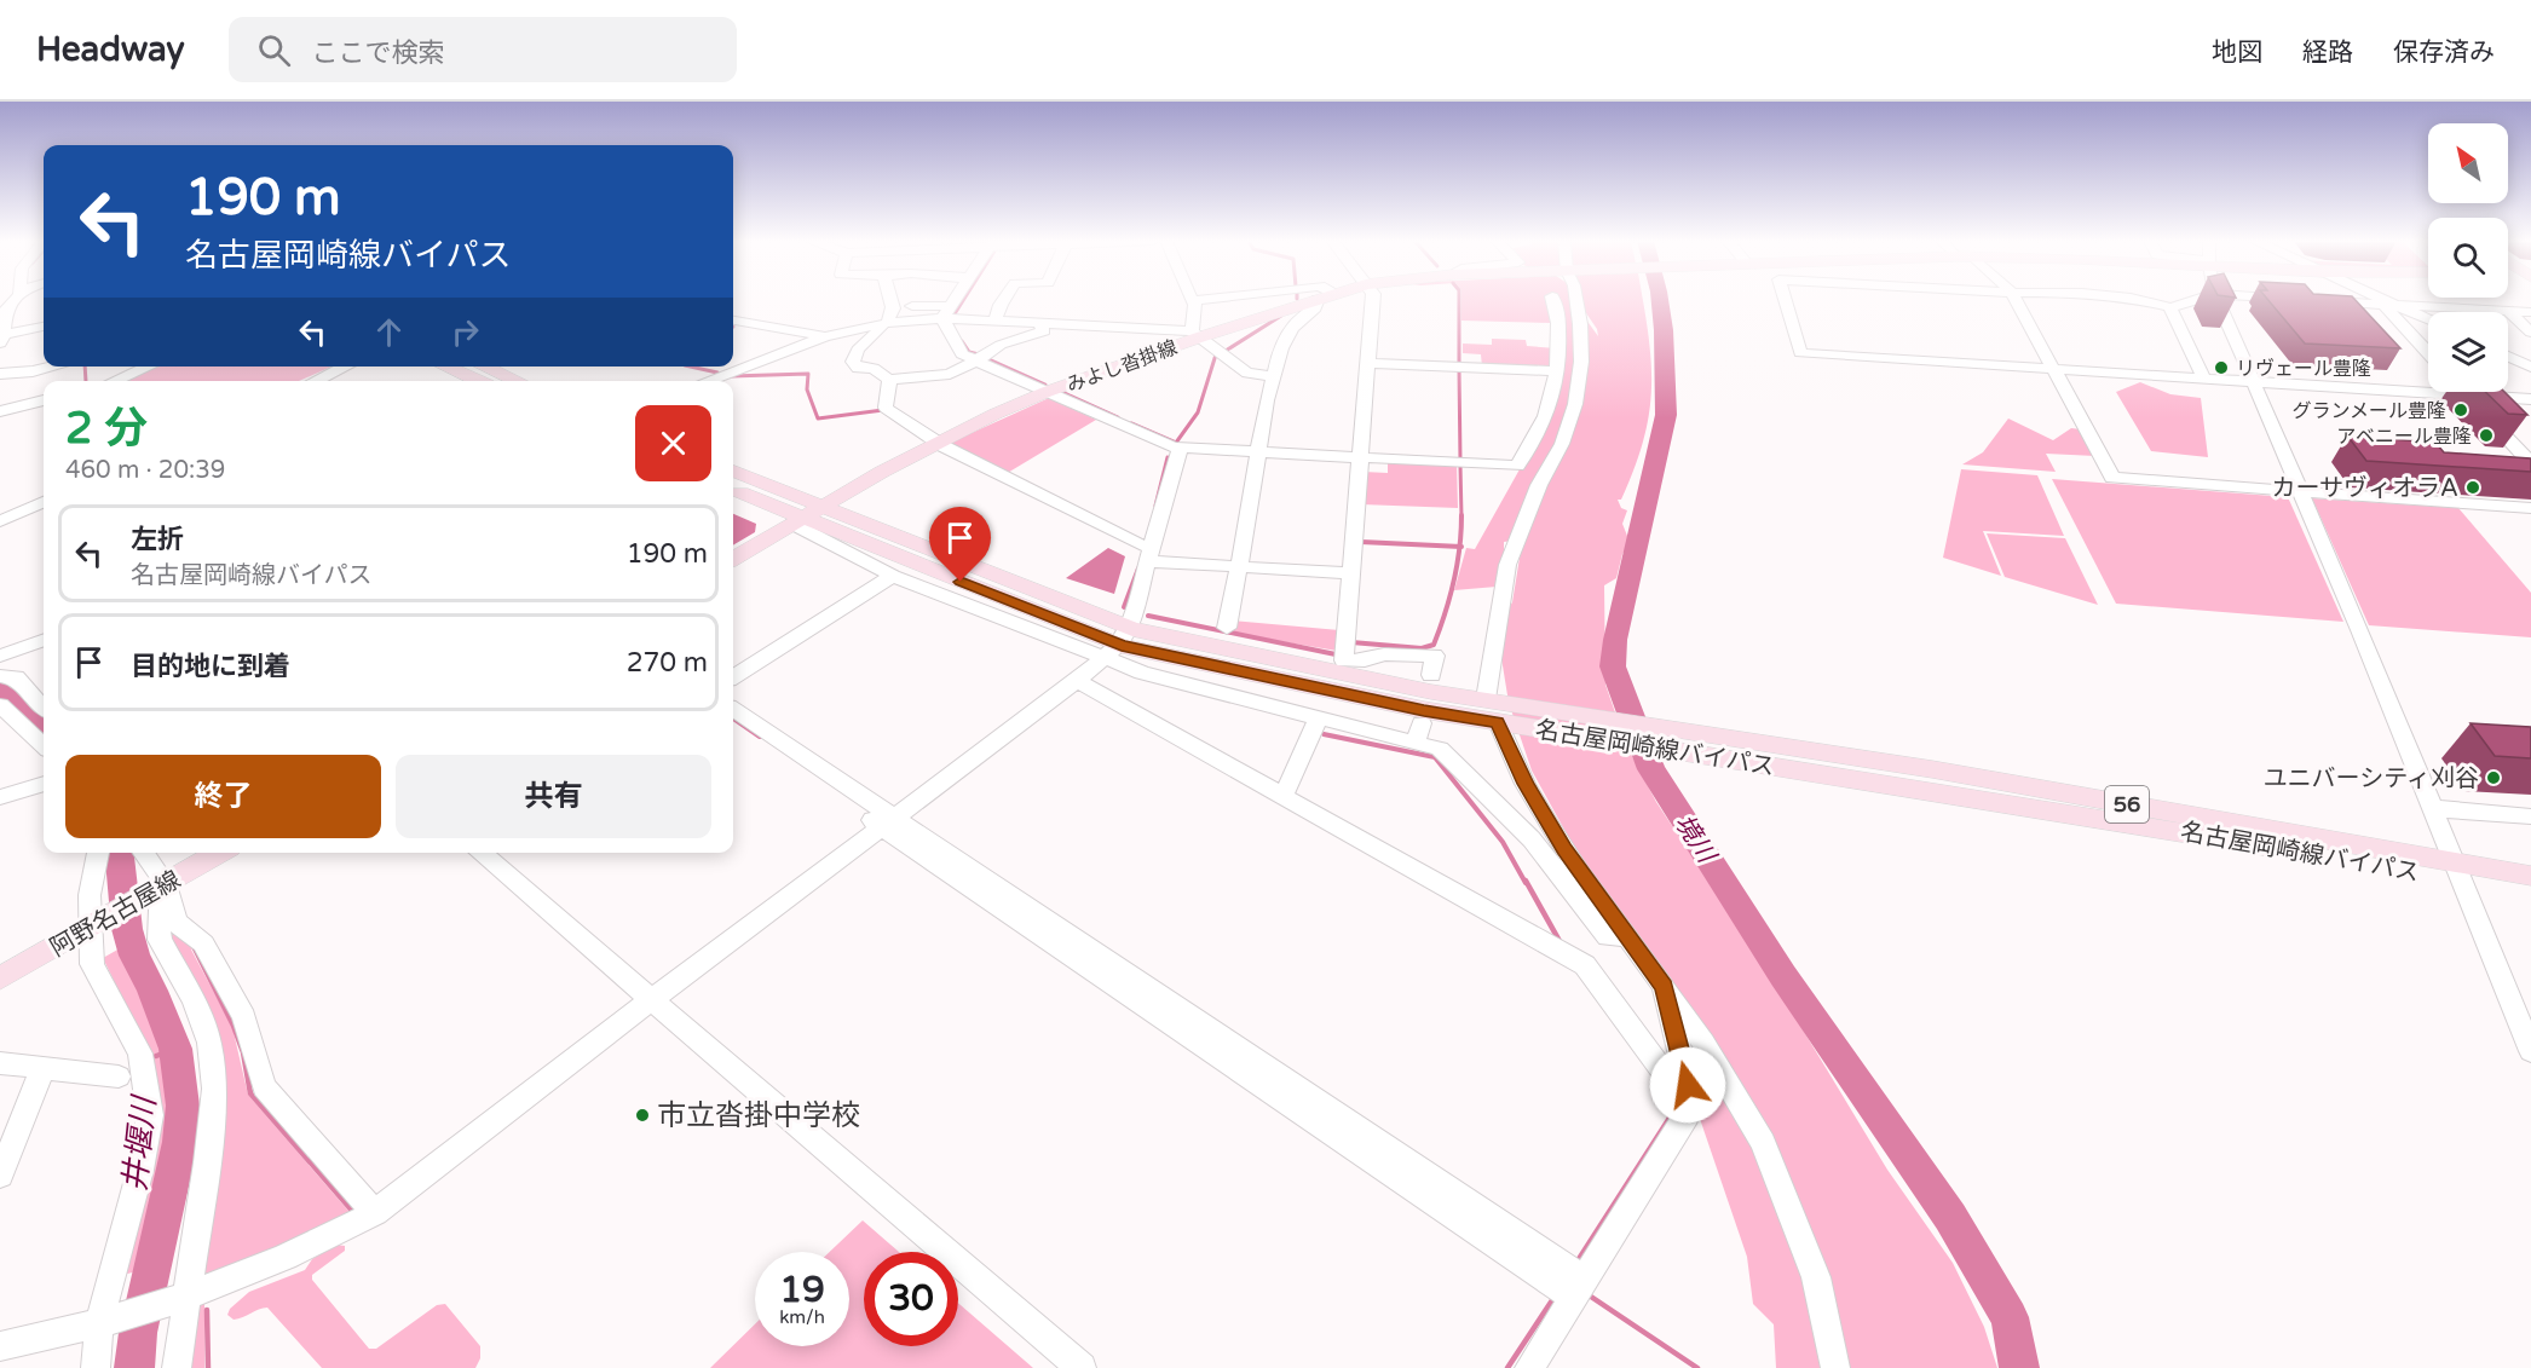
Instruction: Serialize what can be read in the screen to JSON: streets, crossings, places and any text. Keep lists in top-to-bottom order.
{
  "streets": {
    "main road": [
      "みよし沓掛線",
      "名古屋岡崎線バイパス",
      "56",
      "阿野名古屋線"
    ]
  },
  "crossings": [
    ["みよし沓掛線", "名古屋岡崎線バイパス"]
  ],
  "water": ["境川", "井堰川"],
  "places": [
    "リヴェール豊隆",
    "グランメール豊隆",
    "アベニール豊隆",
    "カーサヴィオラA",
    "ユニバーシティ刈谷",
    "市立沓掛中学校"
  ],
  "north": "top left",
  "page": {
    "header": "Headway",
    "search": "ここで検索",
    "nav": ["地図", "経路", "保存済み"],
    "turn": ["190 m", "名古屋岡崎線バイパス"],
    "heading": ["2 分", "460 m · 20:39"],
    "list": [
      {
        "name": "左折",
        "note": "名古屋岡崎線バイパス",
        "value": "190 m"
      },
      {
        "name": "目的地に到着",
        "value": "270 m"
      }
    ],
    "buttons": ["終了", "共有"],
    "speed": "19 km/h",
    "limit": "30"
  }
}
